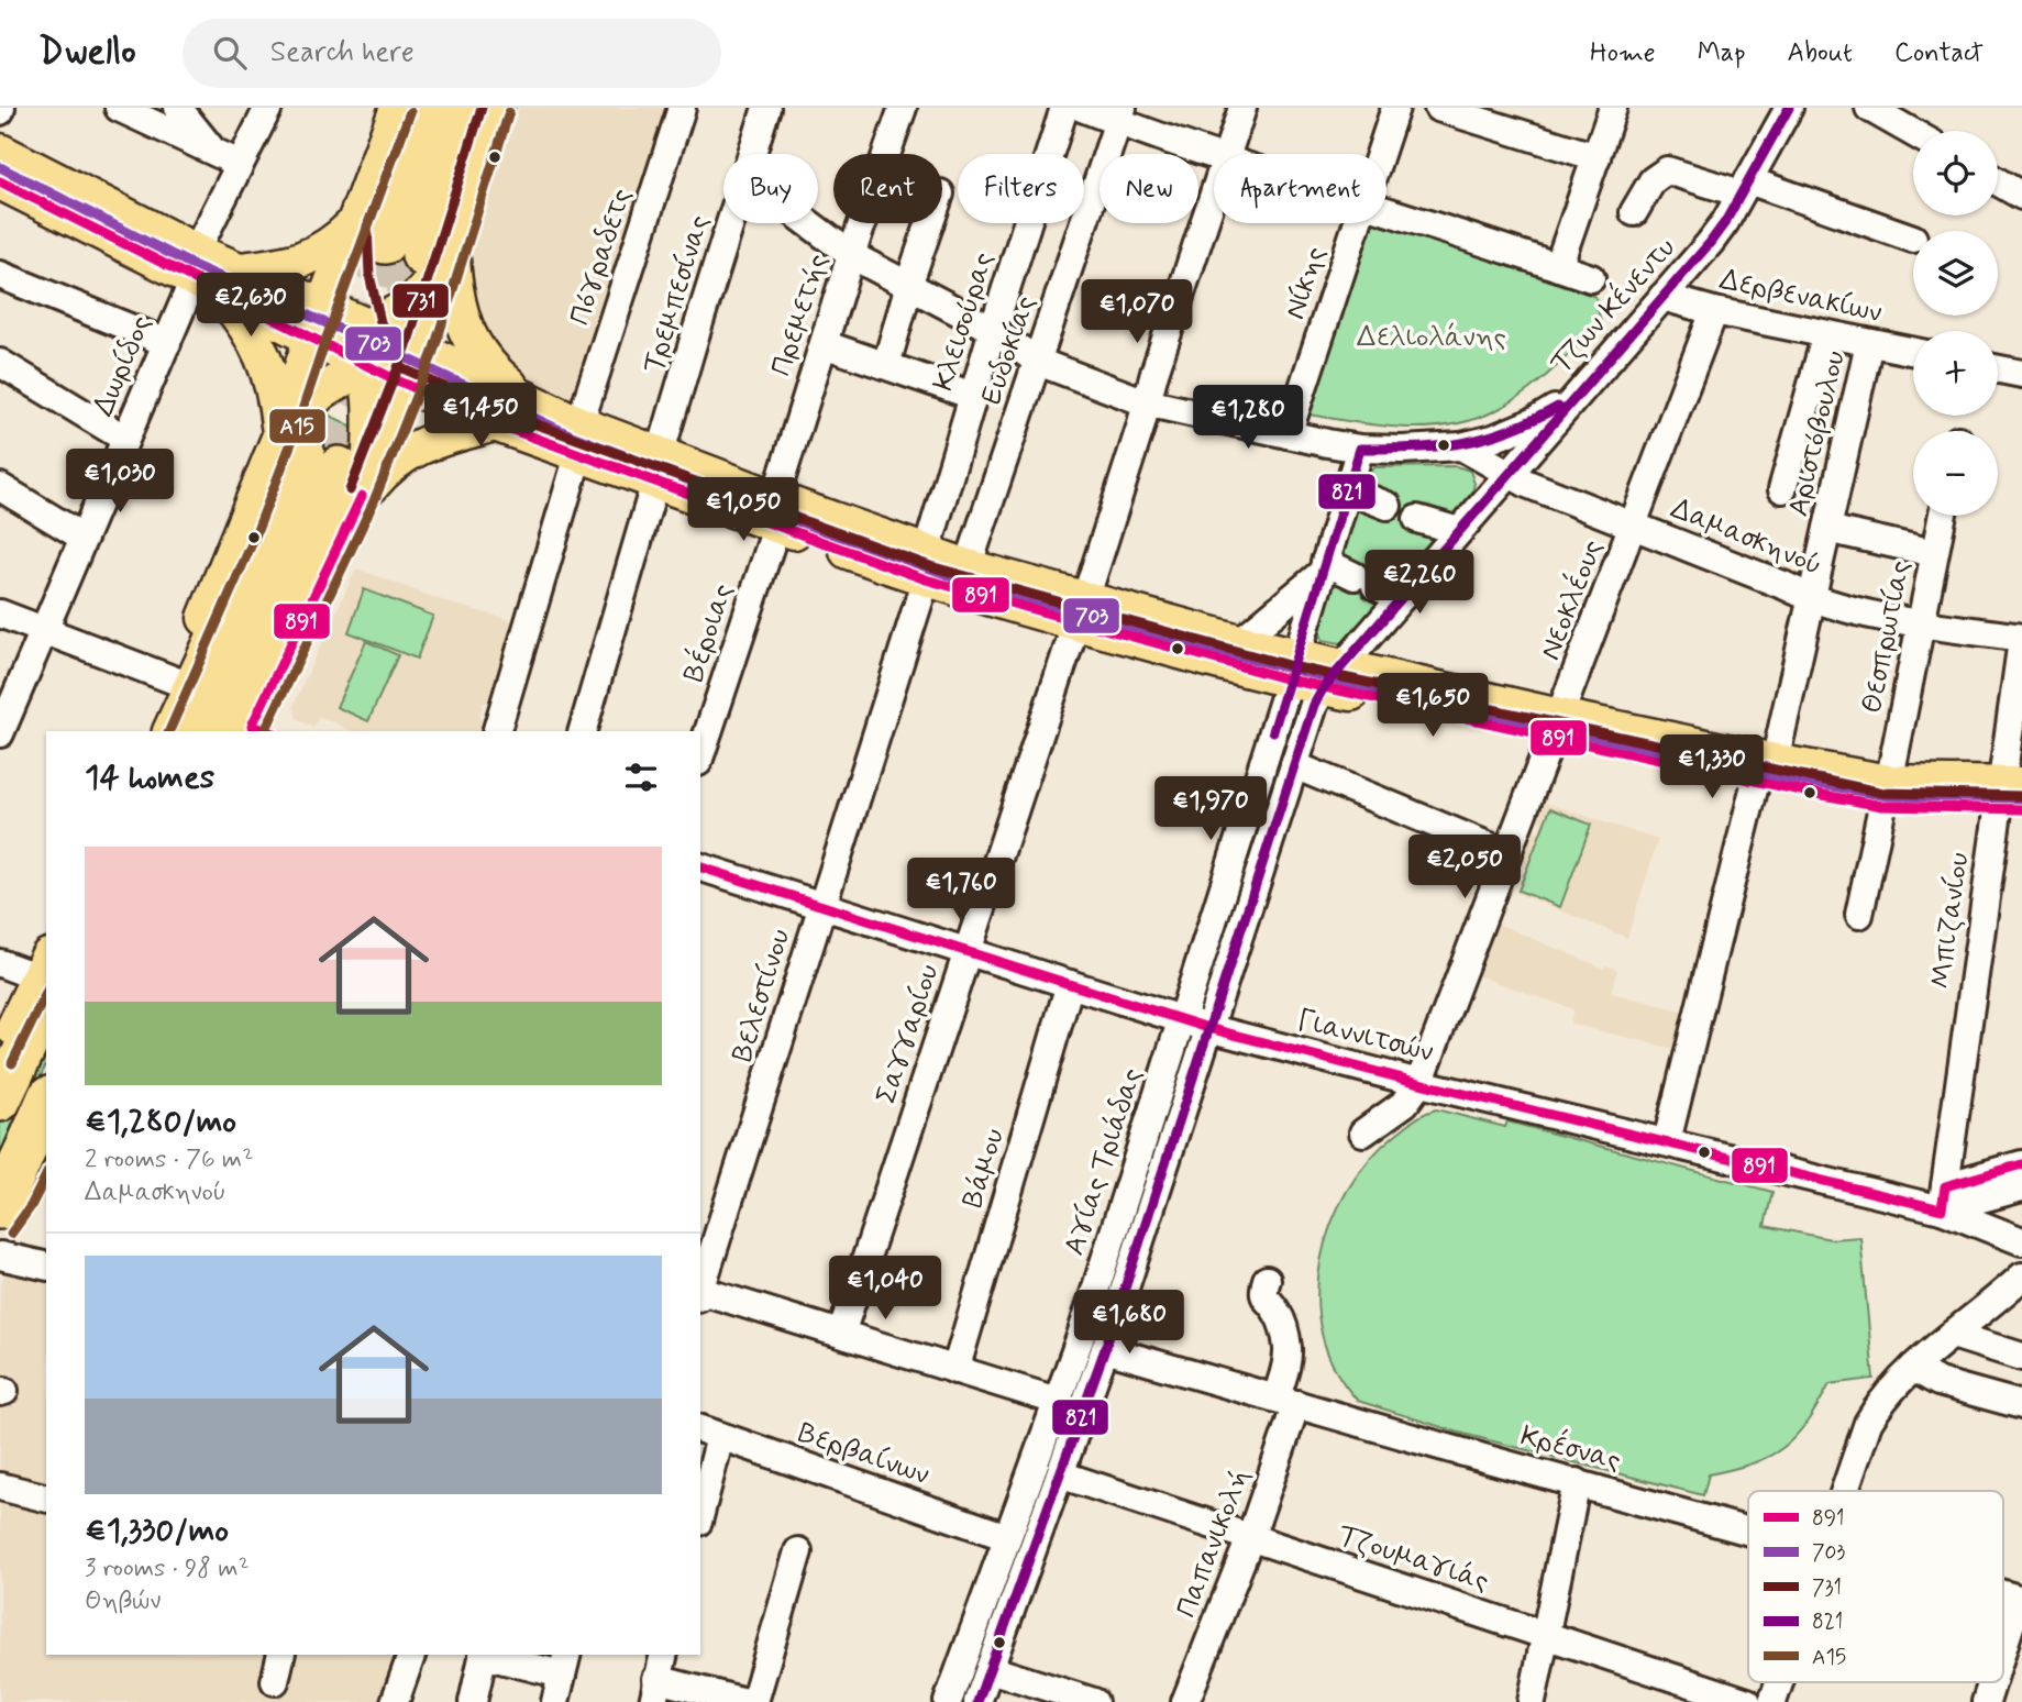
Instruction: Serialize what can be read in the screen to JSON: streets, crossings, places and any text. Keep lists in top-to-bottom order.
{
  "streets": {
    "street": [
      "Πόγραδετς",
      "Νίκης",
      "Τρεμπεσίνας",
      "Δερβενακίων",
      "Τζων Κένεντυ",
      "Πρεμετής",
      "Κλεισούρας",
      "Ευδοκίας",
      "Δωρίδος",
      "Αριστόβουλου",
      "Δαμασκηνού",
      "Νεοκλέους",
      "Βέροιας",
      "Θεσπρωτίας",
      "Μπιζανίου",
      "Βελεστίνου",
      "Σαγγαρίου",
      "Γιαννιτσών",
      "Αγίας Τριάδας",
      "Βάμου",
      "Κρέσνας",
      "Βερβαίνων",
      "Παπανικολή",
      "Τζουμαγιάς"
    ]
  },
  "crossings": [
    ["Δερβενακίων", "Τζων Κένεντυ"],
    ["Δερβενακίων", "Αριστόβουλου"],
    ["Δερβενακίων", "Νεοκλέους"],
    ["Τζων Κένεντυ", "Δαμασκηνού"],
    ["Πρεμετής", "Βέροιας"],
    ["Κλεισούρας", "Βελεστίνου"],
    ["Αριστόβουλου", "Δαμασκηνού"],
    ["Αριστόβουλου", "Γιαννιτσών"],
    ["Δαμασκηνού", "Νεοκλέους"],
    ["Δαμασκηνού", "Θεσπρωτίας"],
    ["Δαμασκηνού", "Μπιζανίου"],
    ["Νεοκλέους", "Γιαννιτσών"],
    ["Μπιζανίου", "Γιαννιτσών"],
    ["Βελεστίνου", "Γιαννιτσών"],
    ["Σαγγαρίου", "Γιαννιτσών"],
    ["Γιαννιτσών", "Αγίας Τριάδας"],
    ["Γιαννιτσών", "Βάμου"],
    ["Αγίας Τριάδας", "Βερβαίνων"],
    ["Κρέσνας", "Παπανικολή"],
    ["Παπανικολή", "Τζουμαγιάς"]
  ],
  "parks": ["Δελιολάνης"],
  "lines": [
    "transit line 731",
    "transit line 821",
    "transit line Α15",
    "transit line 703",
    "transit line 891"
  ],
  "legend": [
    "891",
    "703",
    "731",
    "821",
    "Α15"
  ],
  "page": {
    "header": "Dwello",
    "search": "Search here",
    "nav": [
      "Home",
      "Map",
      "About",
      "Contact"
    ],
    "map_buttons": ["+", "−"],
    "chip": [
      "Buy",
      "Rent",
      "Filters",
      "New",
      "Apartment"
    ],
    "price": [
      "€2,630",
      "€1,070",
      "€1,450",
      "€1,280",
      "€1,030",
      "€1,050",
      "€2,260",
      "€1,650",
      "€1,330",
      "€1,970",
      "€2,050",
      "€1,760",
      "€1,040",
      "€1,680"
    ],
    "heading": "14 homes",
    "list": [
      {
        "name": "€1,280/mo",
        "note": "2 rooms · 76 m² · Δαμασκηνού"
      },
      {
        "name": "€1,330/mo",
        "note": "3 rooms · 98 m² · Θηβών"
      }
    ]
  }
}
